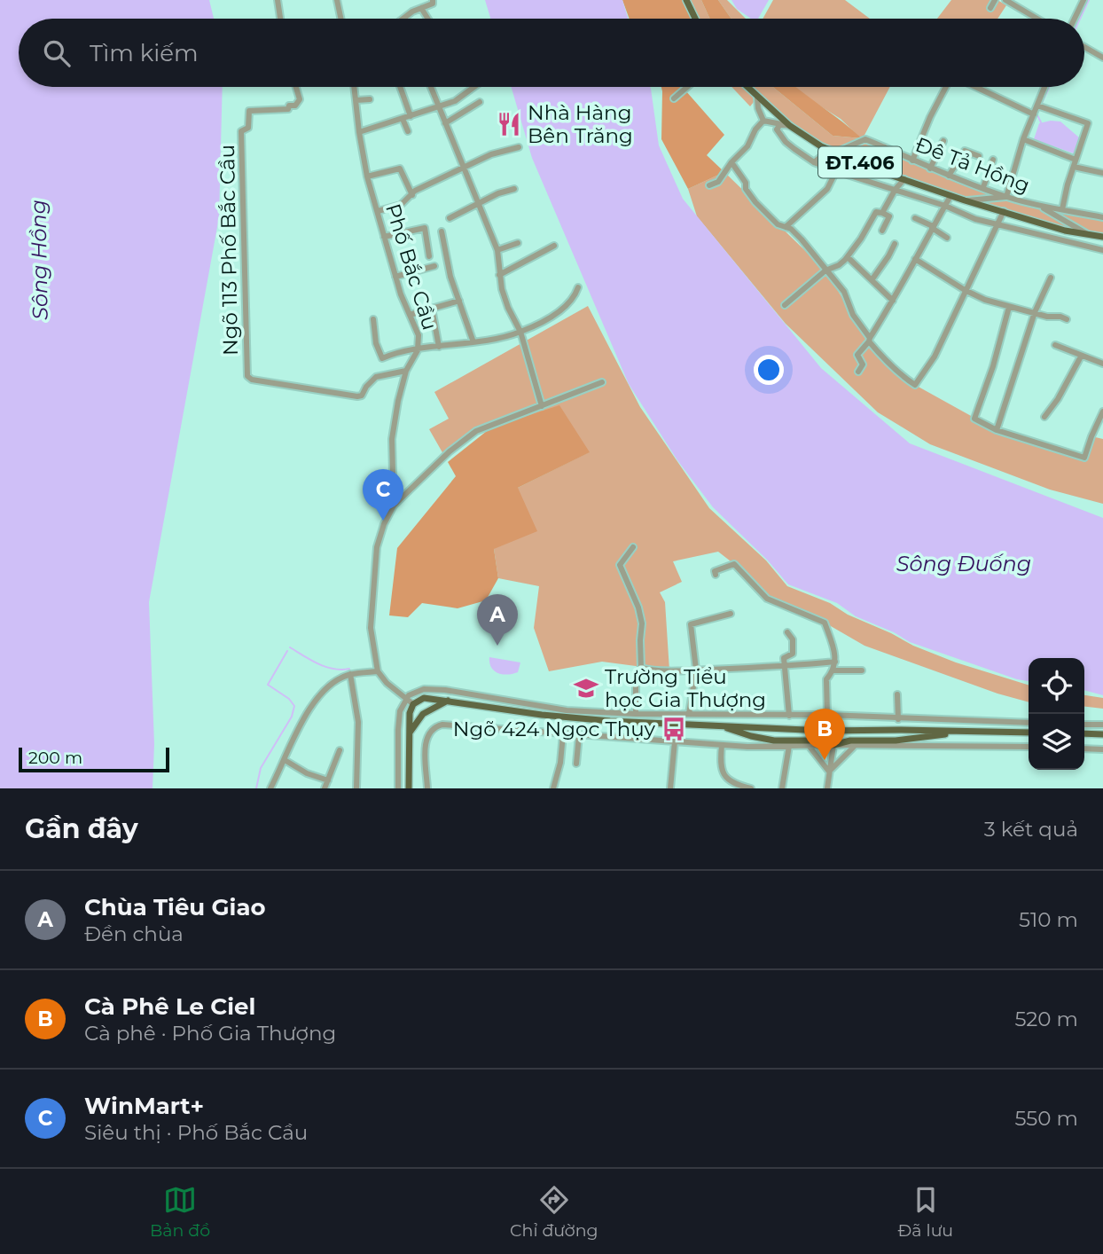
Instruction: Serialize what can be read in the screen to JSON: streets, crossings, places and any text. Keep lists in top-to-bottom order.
{
  "streets": {
    "main road": ["ĐT.406"],
    "street": ["Đê Tả Hồng", "Ngõ 113 Phố Bắc Cầu", "Phố Bắc Cầu"]
  },
  "crossings": [
    ["ĐT.406", "Đê Tả Hồng"],
    ["Ngõ 113 Phố Bắc Cầu", "Phố Bắc Cầu"]
  ],
  "water": ["Sông Hồng", "Sông Đuống"],
  "places": {
    "restaurant": ["Nhà Hàng Bên Trăng"],
    "school or university": ["Trường Tiểu học Gia Thượng"],
    "bus stop": ["Ngõ 424 Ngọc Thụy"]
  },
  "scale_bar": "200 m",
  "page": {
    "search": "Tìm kiếm",
    "pins": ["C", "A", "B"],
    "scale": "200 m",
    "heading": ["Gần đây", "3 kết quả"],
    "list": [
      {
        "mark": "A",
        "name": "Chùa Tiêu Giao",
        "note": "Đền chùa",
        "value": "510 m"
      },
      {
        "mark": "B",
        "name": "Cà Phê Le Ciel",
        "note": "Cà phê · Phố Gia Thượng",
        "value": "520 m"
      },
      {
        "mark": "C",
        "name": "WinMart+",
        "note": "Siêu thị · Phố Bắc Cầu",
        "value": "550 m"
      }
    ],
    "nav": ["Bản đồ", "Chỉ đường", "Đã lưu"]
  }
}
